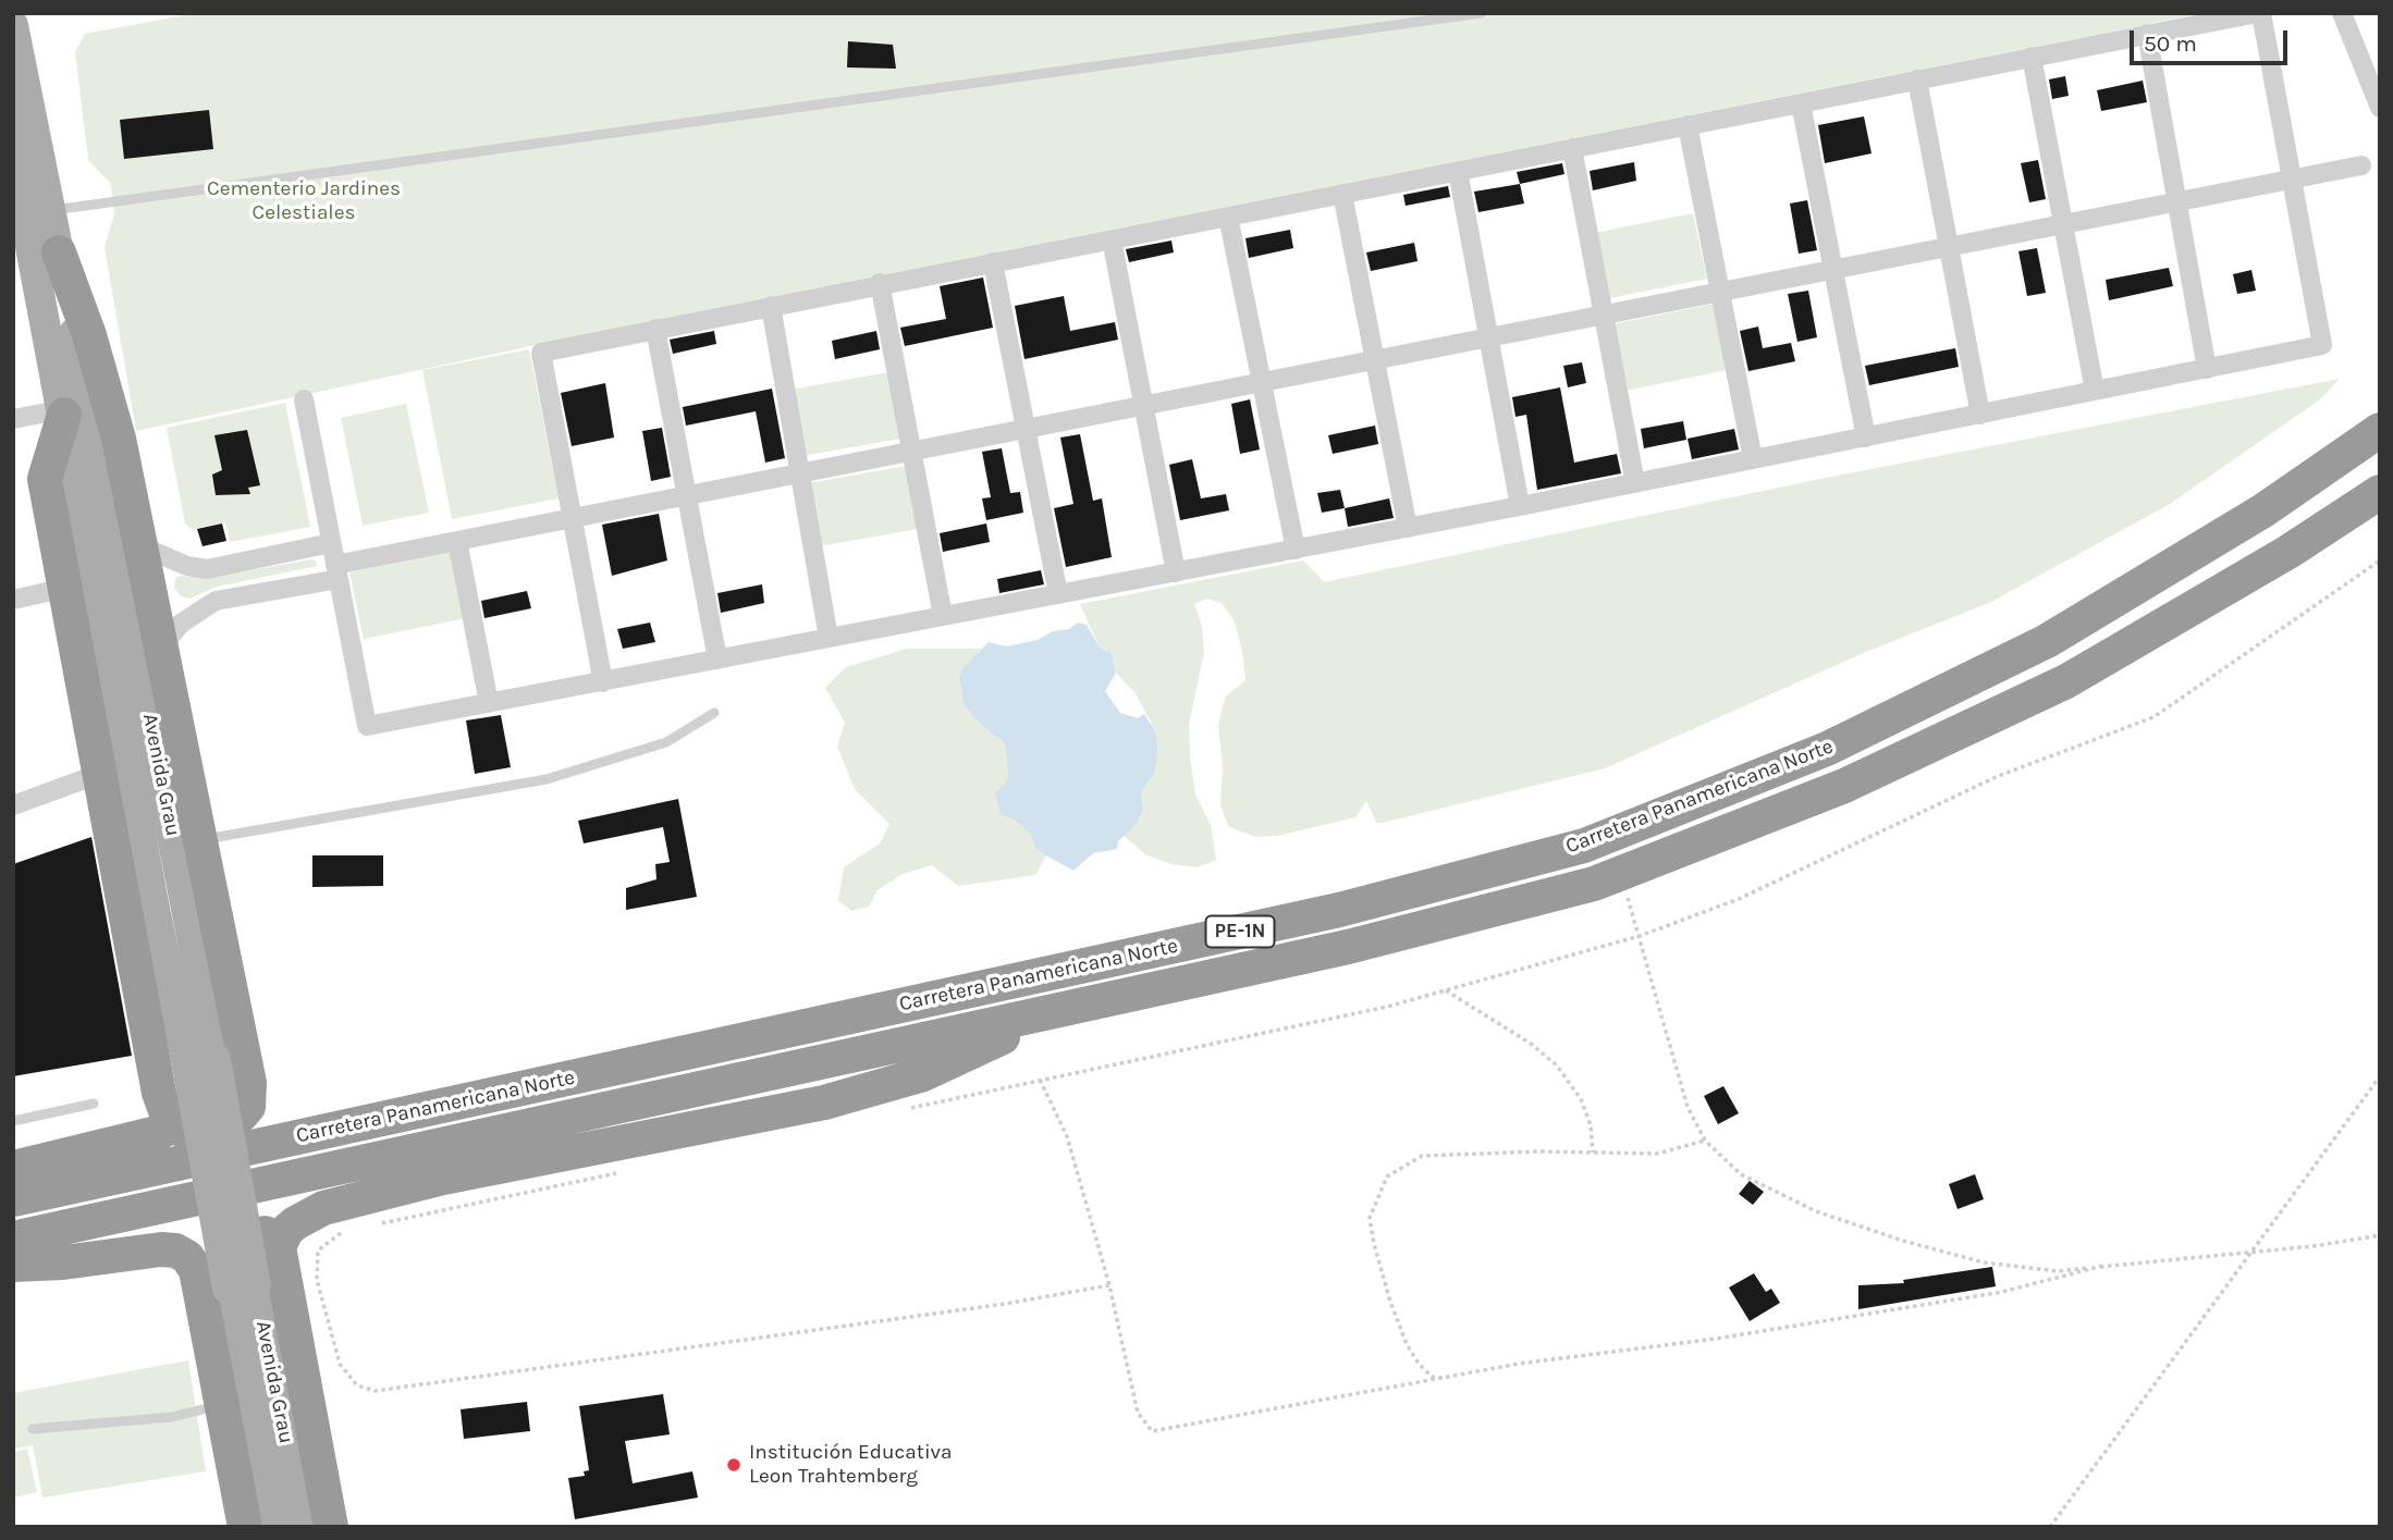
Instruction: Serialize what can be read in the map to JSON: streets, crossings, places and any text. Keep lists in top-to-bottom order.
{
  "streets": {
    "highway": ["Carretera Panamericana Norte", "PE-1N"],
    "main road": ["Avenida Grau"]
  },
  "parks": ["Cementerio Jardines Celestiales"],
  "places": ["Institución Educativa Leon Trahtemberg"],
  "scale_bar": "50 m"
}
